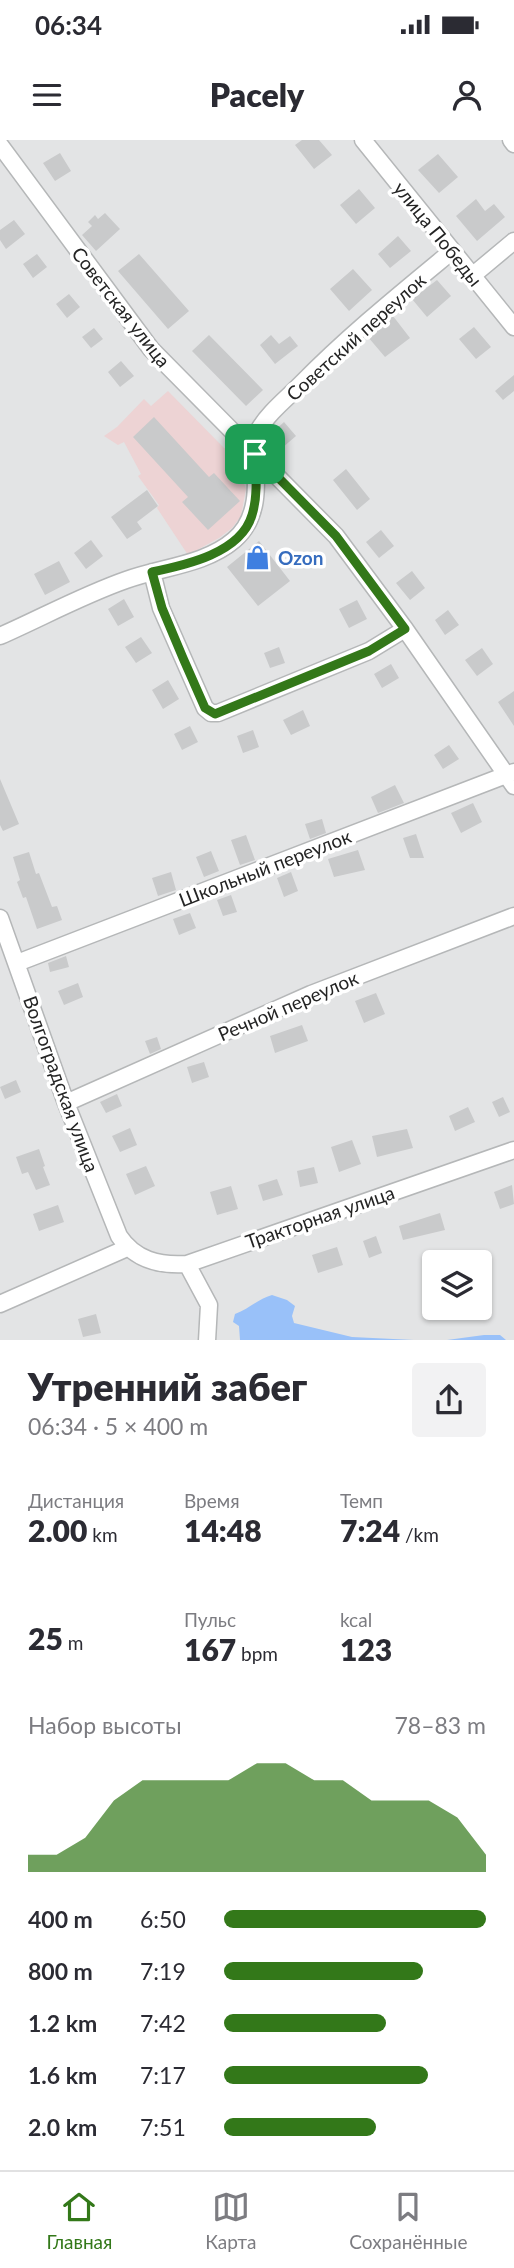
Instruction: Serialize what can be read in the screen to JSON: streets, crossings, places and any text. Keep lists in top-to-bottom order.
{
  "streets": {
    "street": [
      "улица Победы",
      "Советская улица",
      "Советский переулок",
      "Школьный переулок",
      "Речной переулок",
      "Волгоградская улица",
      "Тракторная улица"
    ]
  },
  "crossings": [
    ["улица Победы", "Советский переулок"],
    ["Советская улица", "Советский переулок"],
    ["Советская улица", "Школьный переулок"],
    ["Школьный переулок", "Волгоградская улица"],
    ["Речной переулок", "Волгоградская улица"],
    ["Волгоградская улица", "Тракторная улица"]
  ],
  "places": {
    "shop": ["Ozon"]
  },
  "page": {
    "status": "06:34",
    "header": "Pacely",
    "heading": ["Утренний забег", "06:34 · 5 × 400 m"],
    "stats": [
      ["Дистанция", "2.00 km"],
      ["Время", "14:48"],
      ["Темп", "7:24 /km"],
      ["25 m"],
      ["Пульс", "167 bpm"],
      ["kcal", "123"]
    ],
    "chart": ["Набор высоты", "78–83 m"],
    "list": [
      {
        "name": "400 m",
        "note": "6:50"
      },
      {
        "name": "800 m",
        "note": "7:19"
      },
      {
        "name": "1.2 km",
        "note": "7:42"
      },
      {
        "name": "1.6 km",
        "note": "7:17"
      },
      {
        "name": "2.0 km",
        "note": "7:51"
      }
    ],
    "tabs": ["Главная", "Карта", "Сохранённые"]
  }
}
